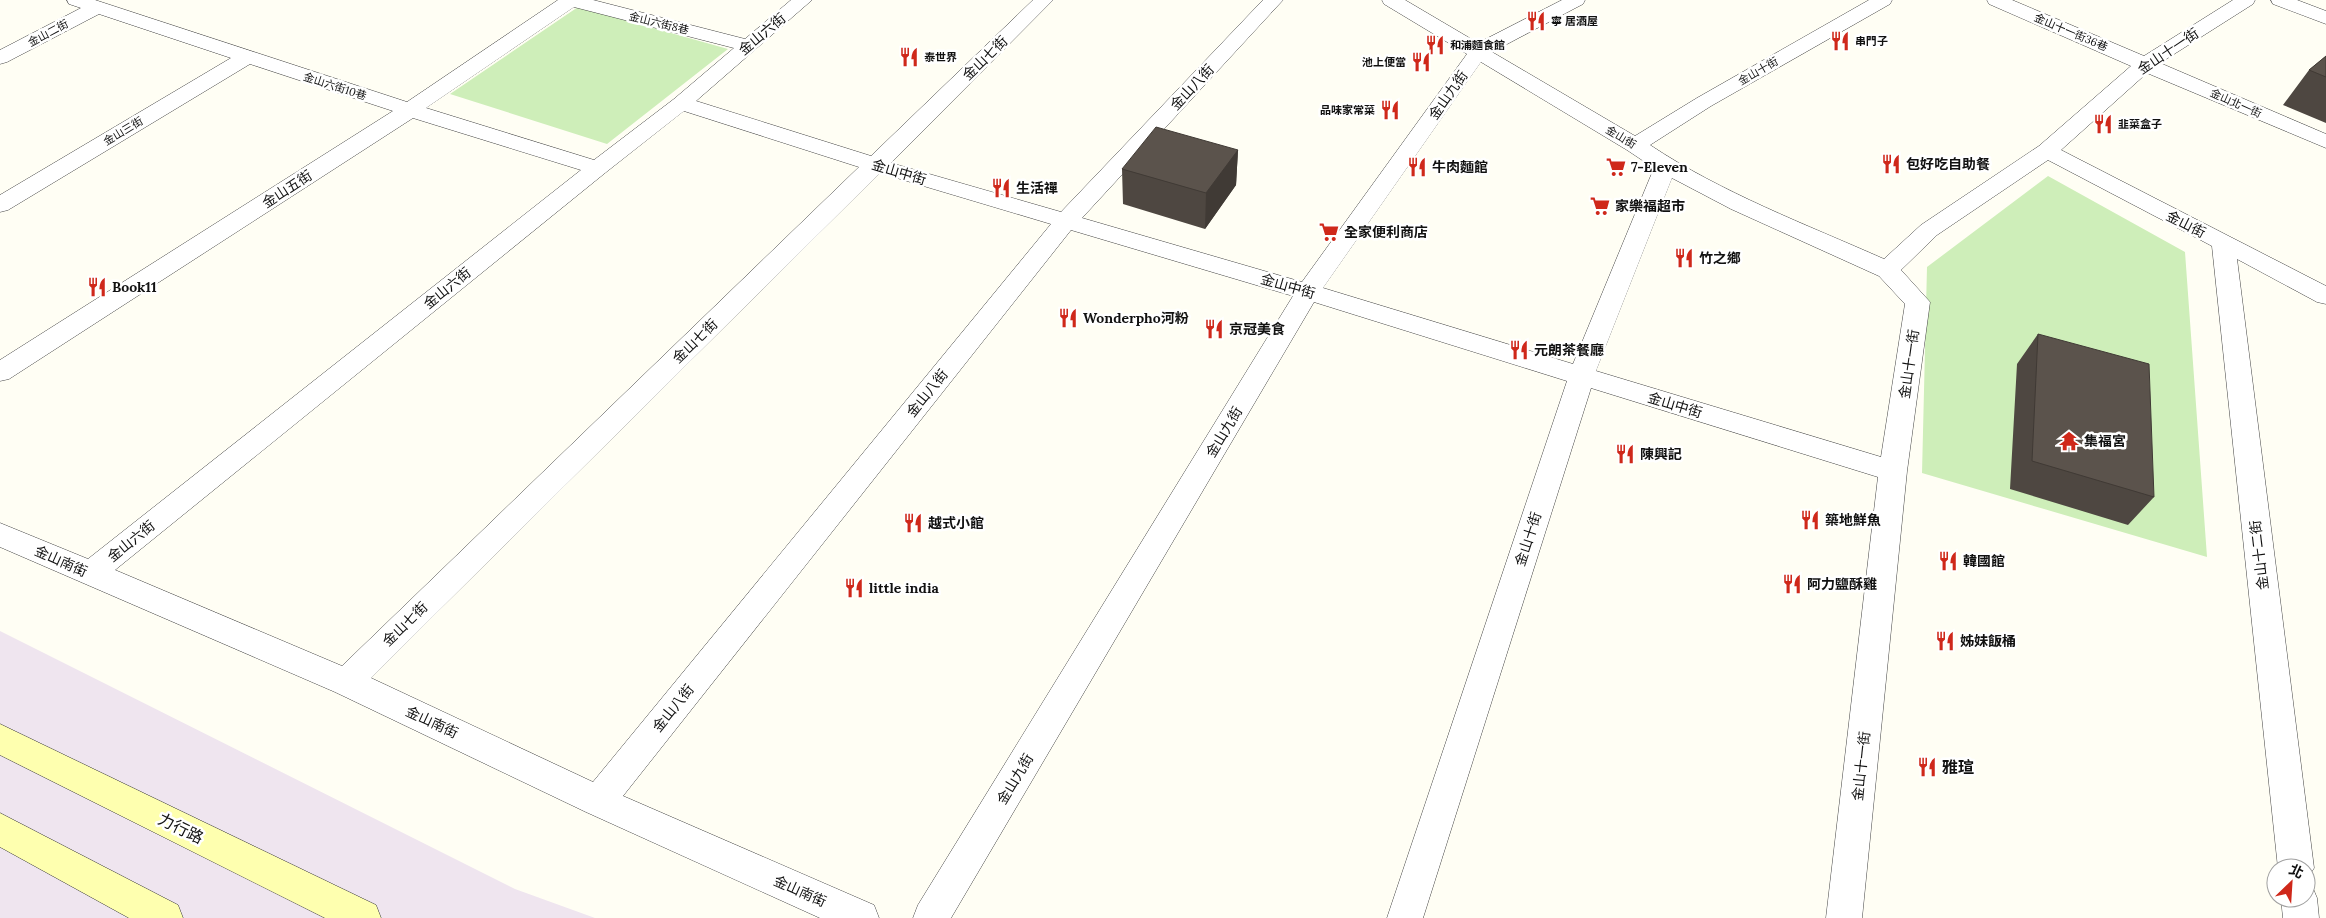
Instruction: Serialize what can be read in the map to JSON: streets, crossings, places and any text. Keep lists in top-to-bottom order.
{
  "streets": {
    "street": [
      "金山六街8巷",
      "金山十一街36巷",
      "金山二街",
      "金山六街",
      "金山十一街",
      "金山七街",
      "金山十街",
      "金山六街10巷",
      "金山八街",
      "金山九街",
      "金山北一街",
      "金山三街",
      "金山街",
      "金山中街",
      "金山五街",
      "金山十二街",
      "金山南街",
      "力行路"
    ]
  },
  "crossings": [
    ["金山六街8巷", "金山六街"],
    ["金山六街8巷", "金山五街"],
    ["金山十一街36巷", "金山十一街"],
    ["金山十一街36巷", "金山北一街"],
    ["金山二街", "金山六街10巷"],
    ["金山六街", "金山六街10巷"],
    ["金山六街", "金山中街"],
    ["金山六街", "金山南街"],
    ["金山十一街", "金山北一街"],
    ["金山十一街", "金山街"],
    ["金山十一街", "金山中街"],
    ["金山七街", "金山中街"],
    ["金山七街", "金山南街"],
    ["金山十街", "金山街"],
    ["金山十街", "金山中街"],
    ["金山六街10巷", "金山三街"],
    ["金山六街10巷", "金山五街"],
    ["金山八街", "金山中街"],
    ["金山八街", "金山南街"],
    ["金山九街", "金山街"],
    ["金山九街", "金山中街"],
    ["金山街", "金山十二街"]
  ],
  "places": {
    "restaurant": [
      "寧 居酒屋",
      "串門子",
      "和浦麵食館",
      "泰世界",
      "池上便當",
      "品味家常菜",
      "韭菜盒子",
      "包好吃自助餐",
      "牛肉麵館",
      "生活禪",
      "竹之鄉",
      "Book11",
      "Wonderpho河粉",
      "京冠美食",
      "元朗茶餐廳",
      "陳興記",
      "築地鮮魚",
      "越式小館",
      "韓國館",
      "阿力鹽酥雞",
      "little india",
      "姊妹飯桶",
      "雅瑄"
    ],
    "supermarket": ["7-Eleven", "家樂福超市", "全家便利商店"],
    "temple": ["集福宮"]
  },
  "north": "top right"
}
